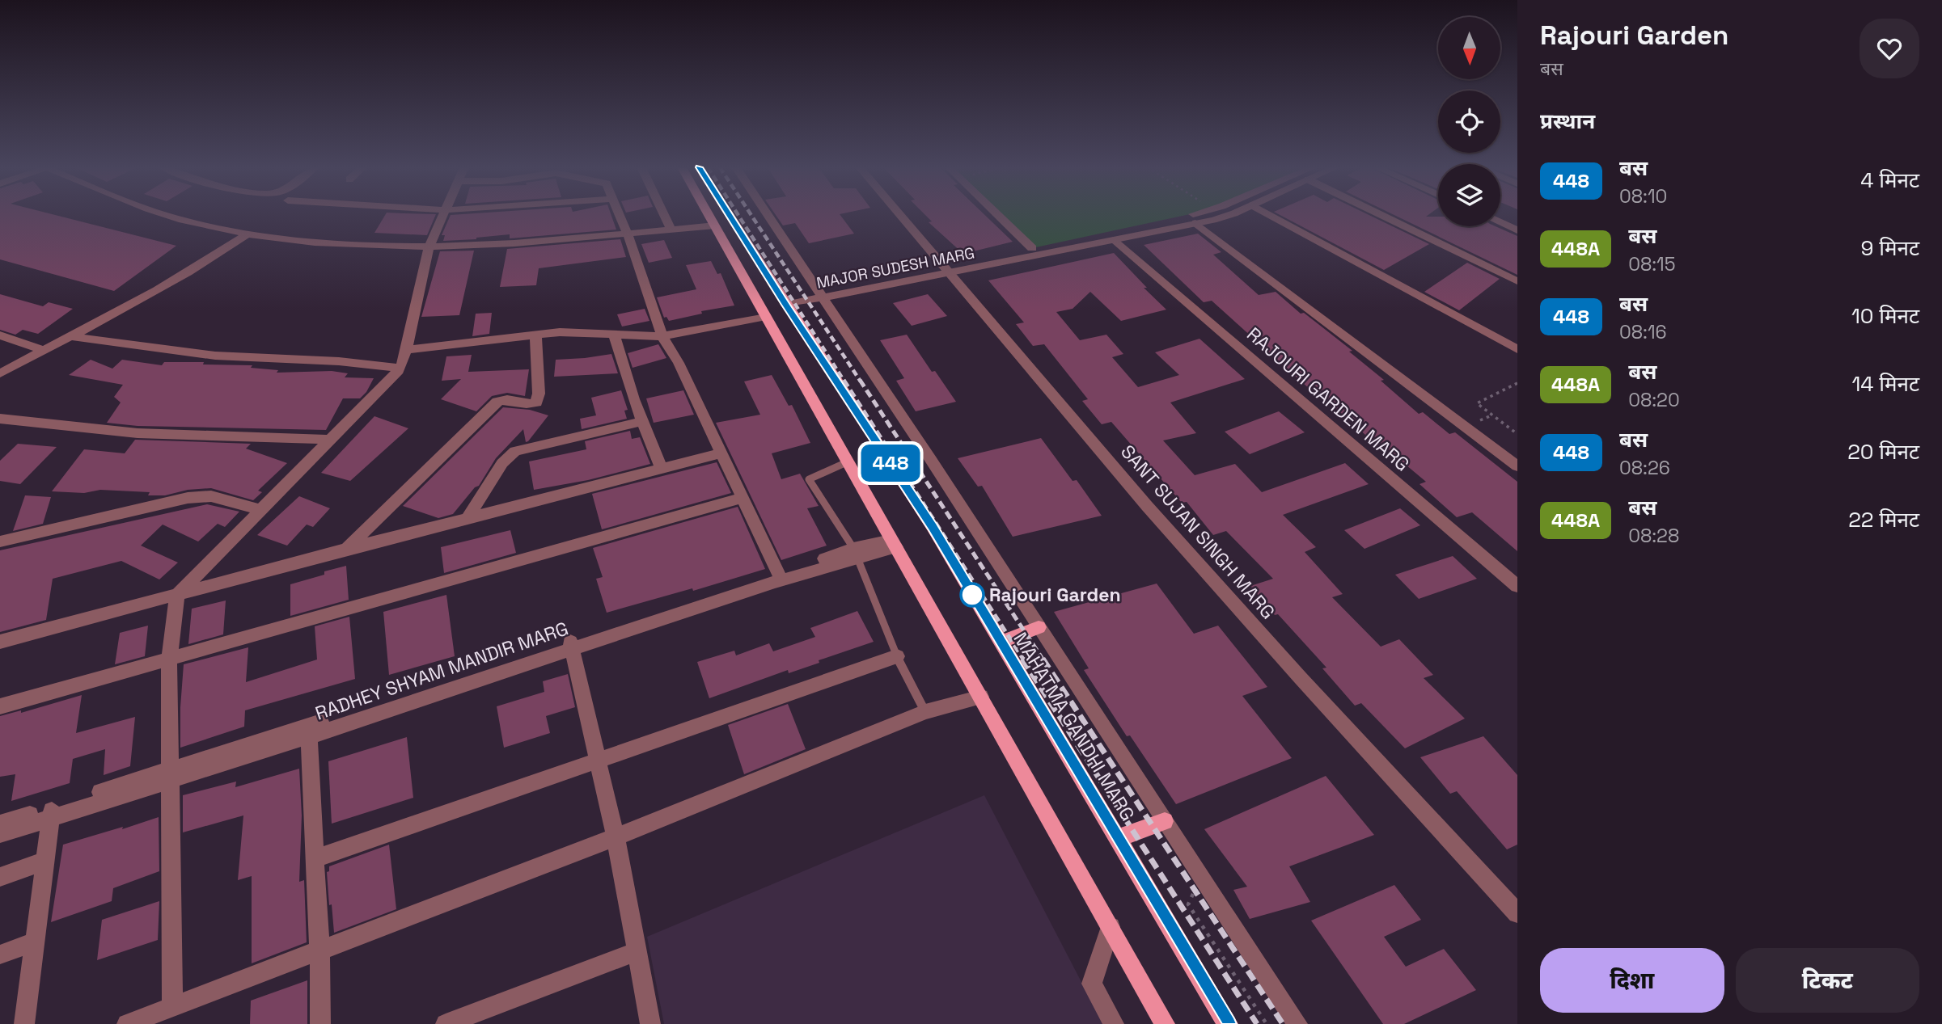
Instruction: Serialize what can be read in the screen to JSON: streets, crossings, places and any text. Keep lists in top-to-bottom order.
{
  "streets": {
    "main road": ["MAHATMA GANDHI MARG"],
    "street": [
      "MAJOR SUDESH MARG",
      "RAJOURI GARDEN MARG",
      "SANT SUJAN SINGH MARG",
      "RADHEY SHYAM MANDIR MARG"
    ]
  },
  "crossings": [
    ["MAJOR SUDESH MARG", "RAJOURI GARDEN MARG"],
    ["MAJOR SUDESH MARG", "SANT SUJAN SINGH MARG"],
    ["MAJOR SUDESH MARG", "MAHATMA GANDHI MARG"]
  ],
  "places": ["Rajouri Garden"],
  "lines": ["bus line 448"],
  "north": "bottom",
  "page": {
    "on_map": "448",
    "heading": [
      ["Rajouri Garden", "बस"],
      "प्रस्थान"
    ],
    "list": [
      {
        "mark": "448",
        "name": "बस",
        "note": "08:10",
        "value": "4 मिनट"
      },
      {
        "mark": "448A",
        "name": "बस",
        "note": "08:15",
        "value": "9 मिनट"
      },
      {
        "mark": "448",
        "name": "बस",
        "note": "08:16",
        "value": "10 मिनट"
      },
      {
        "mark": "448A",
        "name": "बस",
        "note": "08:20",
        "value": "14 मिनट"
      },
      {
        "mark": "448",
        "name": "बस",
        "note": "08:26",
        "value": "20 मिनट"
      },
      {
        "mark": "448A",
        "name": "बस",
        "note": "08:28",
        "value": "22 मिनट"
      }
    ],
    "buttons": ["दिशा", "टिकट"]
  }
}
